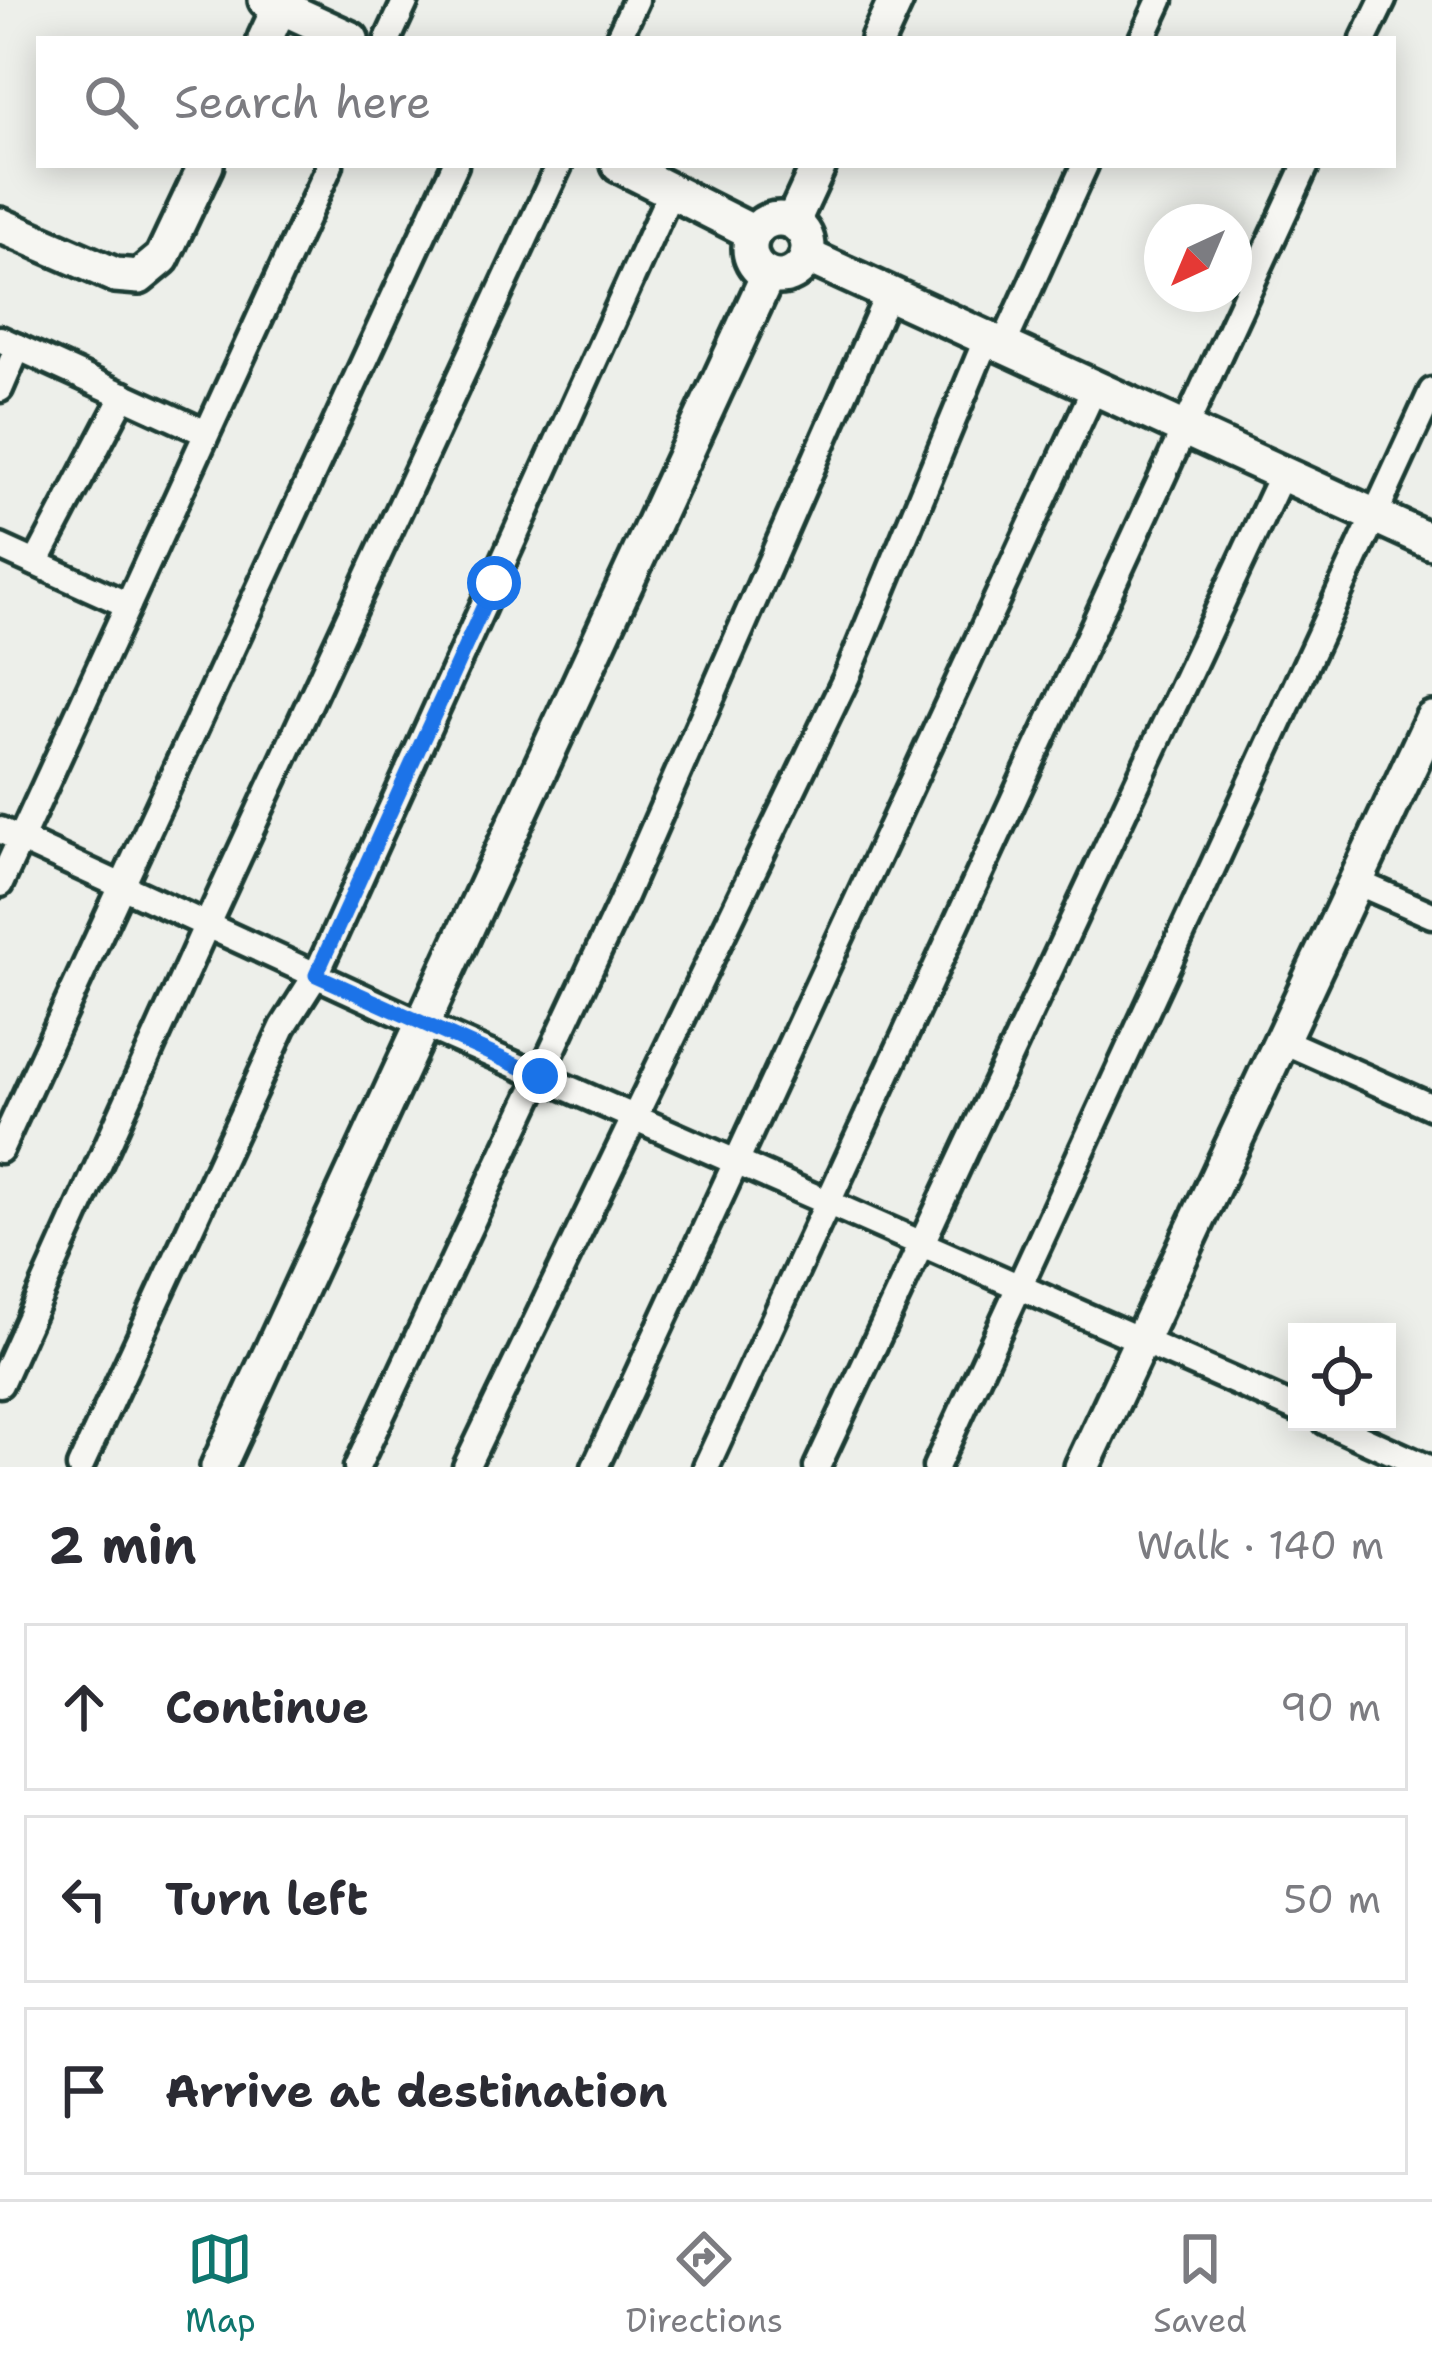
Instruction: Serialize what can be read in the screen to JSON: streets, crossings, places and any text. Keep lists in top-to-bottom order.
{
  "north": "bottom left",
  "page": {
    "search": "Search here",
    "heading": ["2 min", "Walk · 140 m"],
    "list": [
      ["Continue", "90 m"],
      ["Turn left", "50 m"],
      "Arrive at destination"
    ],
    "nav": ["Map", "Directions", "Saved"]
  }
}
